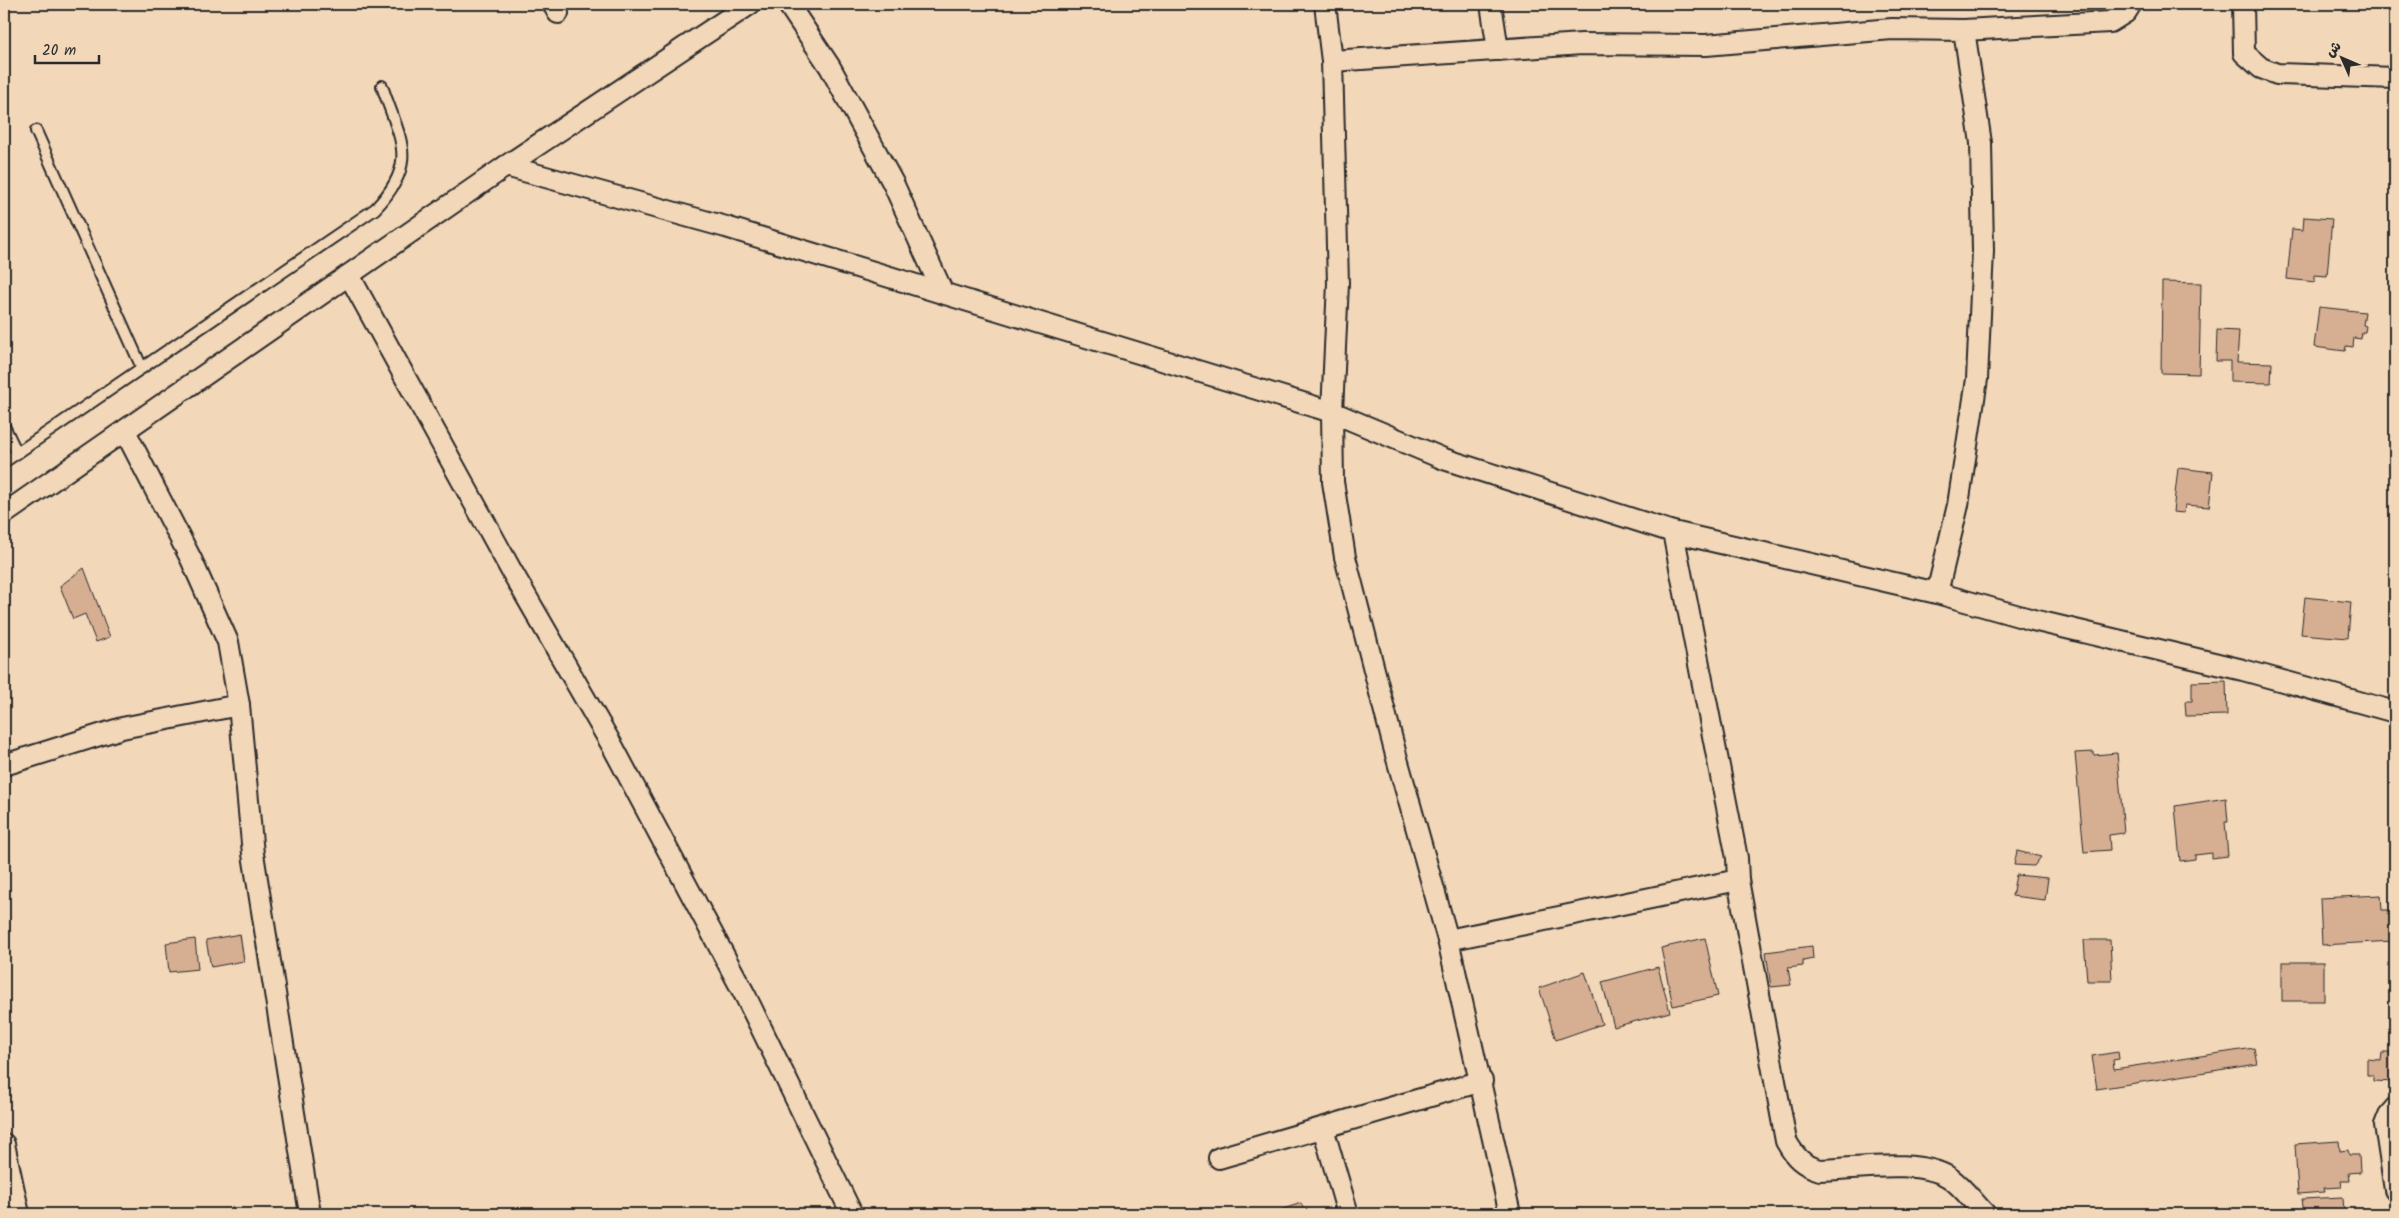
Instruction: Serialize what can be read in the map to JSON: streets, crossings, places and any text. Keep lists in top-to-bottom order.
{
  "scale_bar": "20 m",
  "north": "top left"
}
